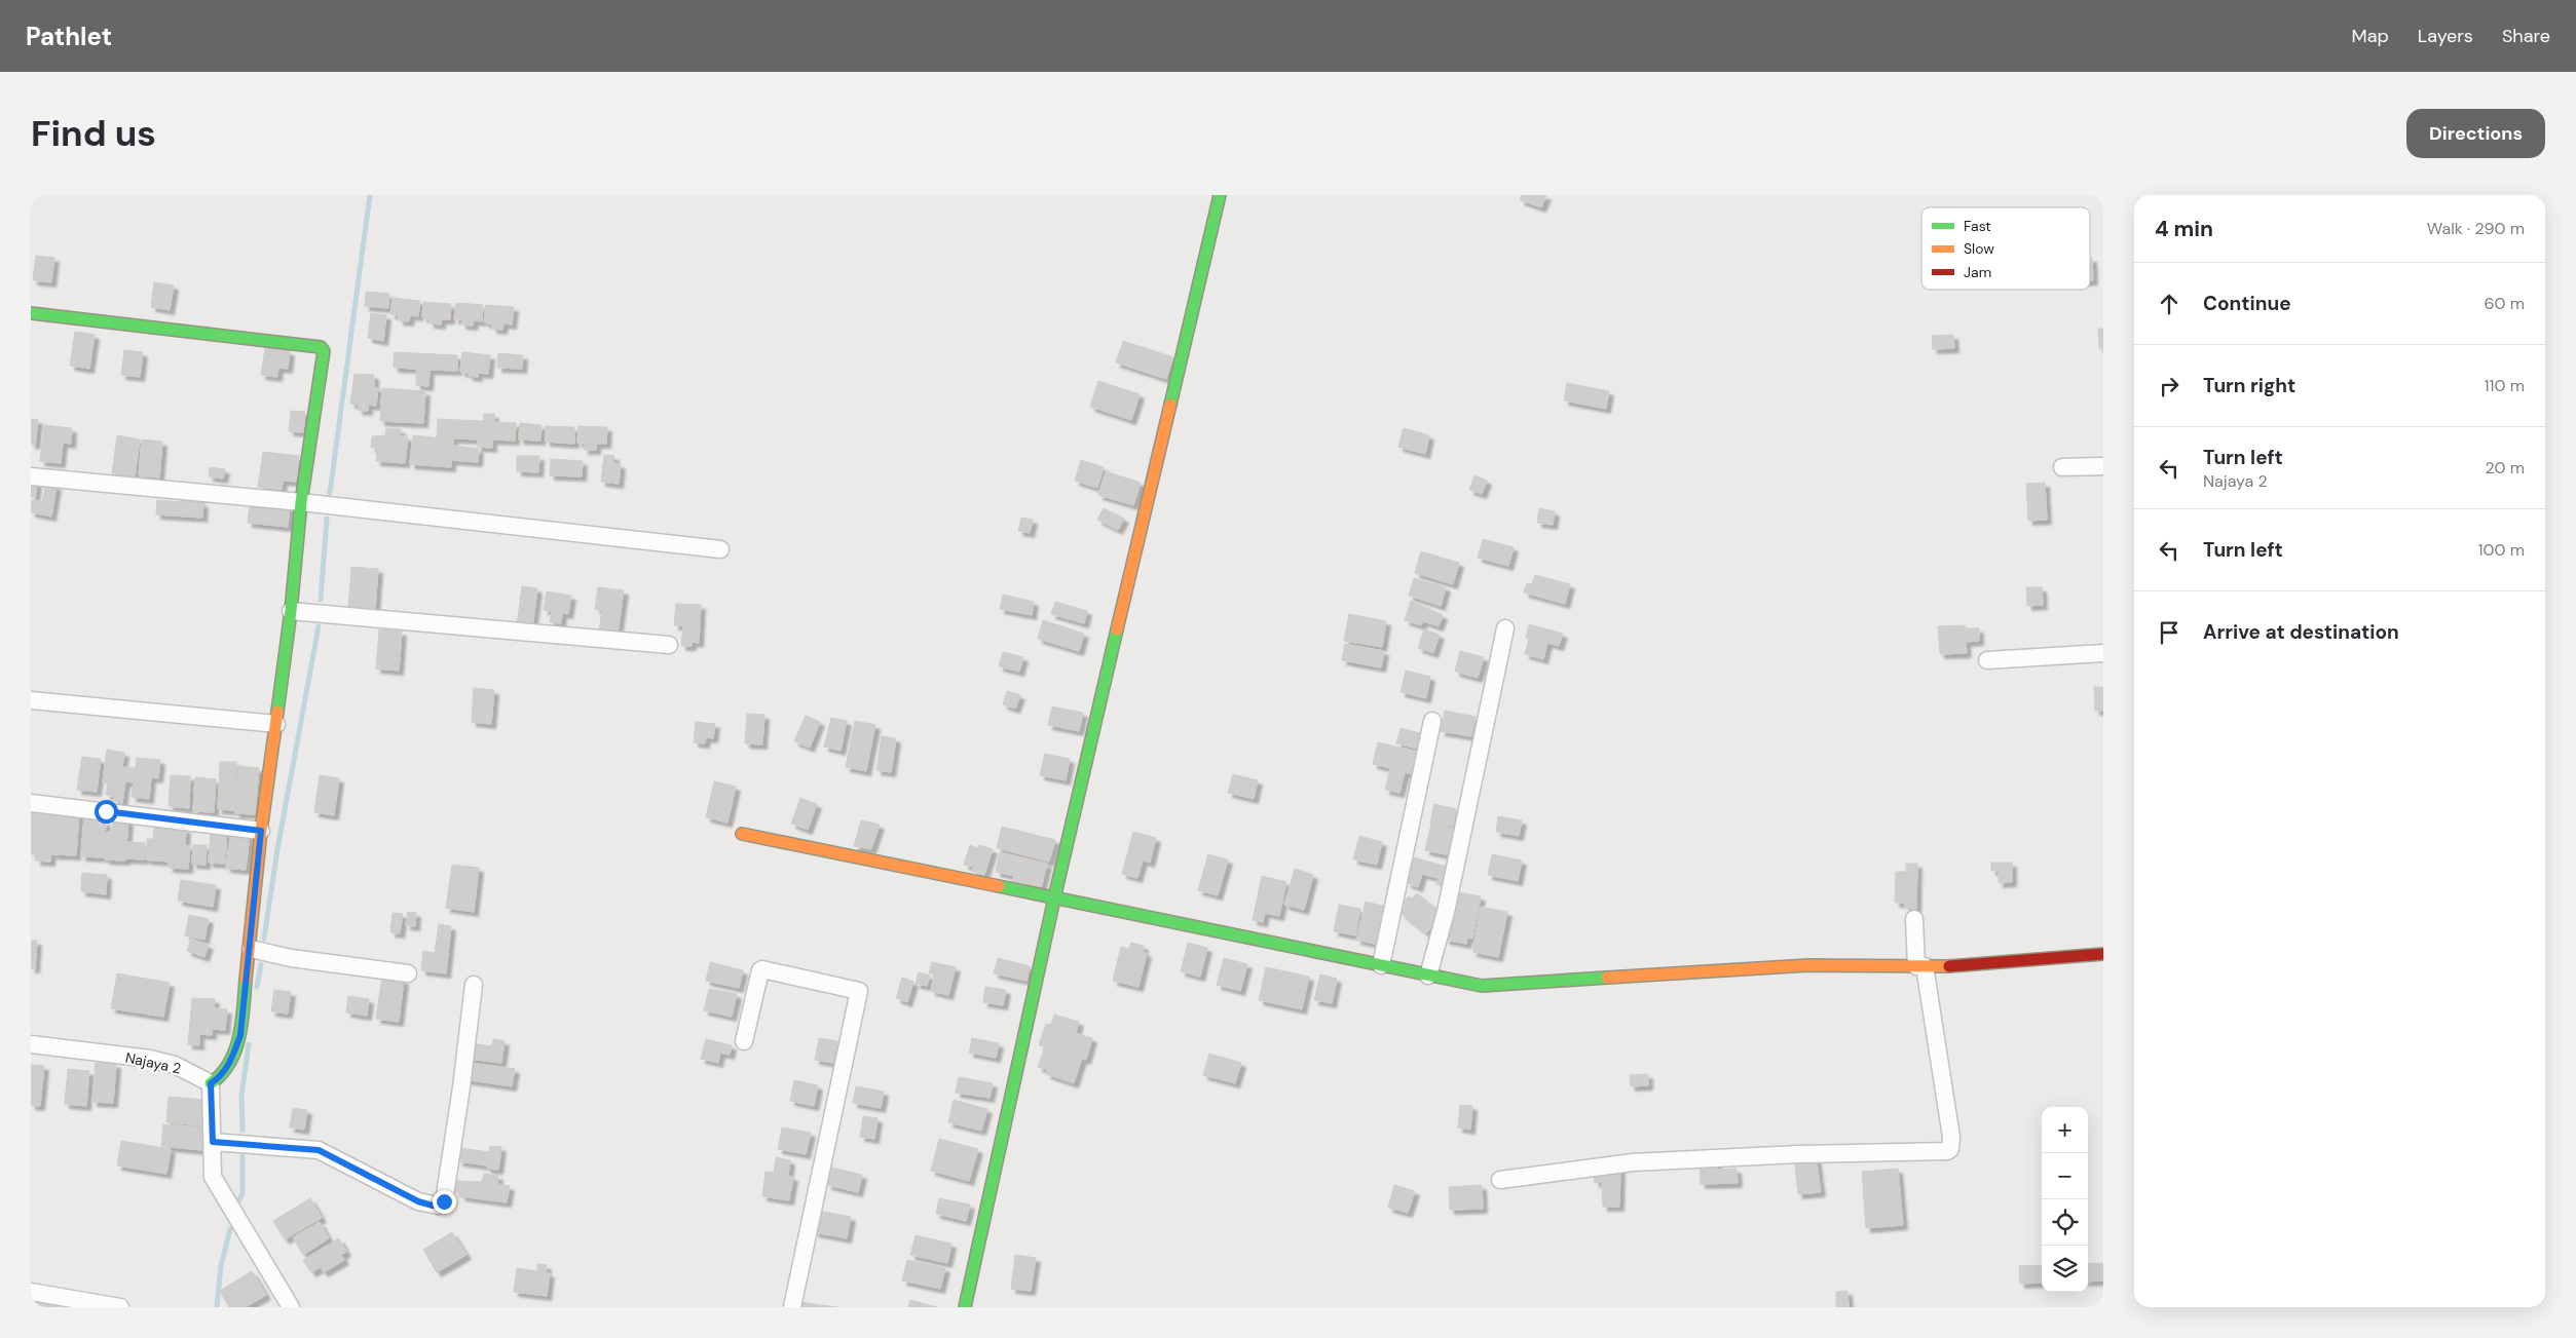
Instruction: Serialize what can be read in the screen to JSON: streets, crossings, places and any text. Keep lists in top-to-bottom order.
{
  "streets": {
    "street": ["Najaya 2"]
  },
  "legend": ["Fast", "Slow", "Jam"],
  "page": {
    "header": "Pathlet",
    "nav": ["Map", "Layers", "Share"],
    "buttons": "Directions",
    "title": "Find us",
    "heading": ["4 min", "Walk · 290 m"],
    "list": [
      ["Continue", "60 m"],
      ["Turn right", "110 m"],
      ["Turn left", "Najaya 2", "20 m"],
      ["Turn left", "100 m"],
      "Arrive at destination"
    ],
    "map_buttons": ["+", "−"]
  }
}
